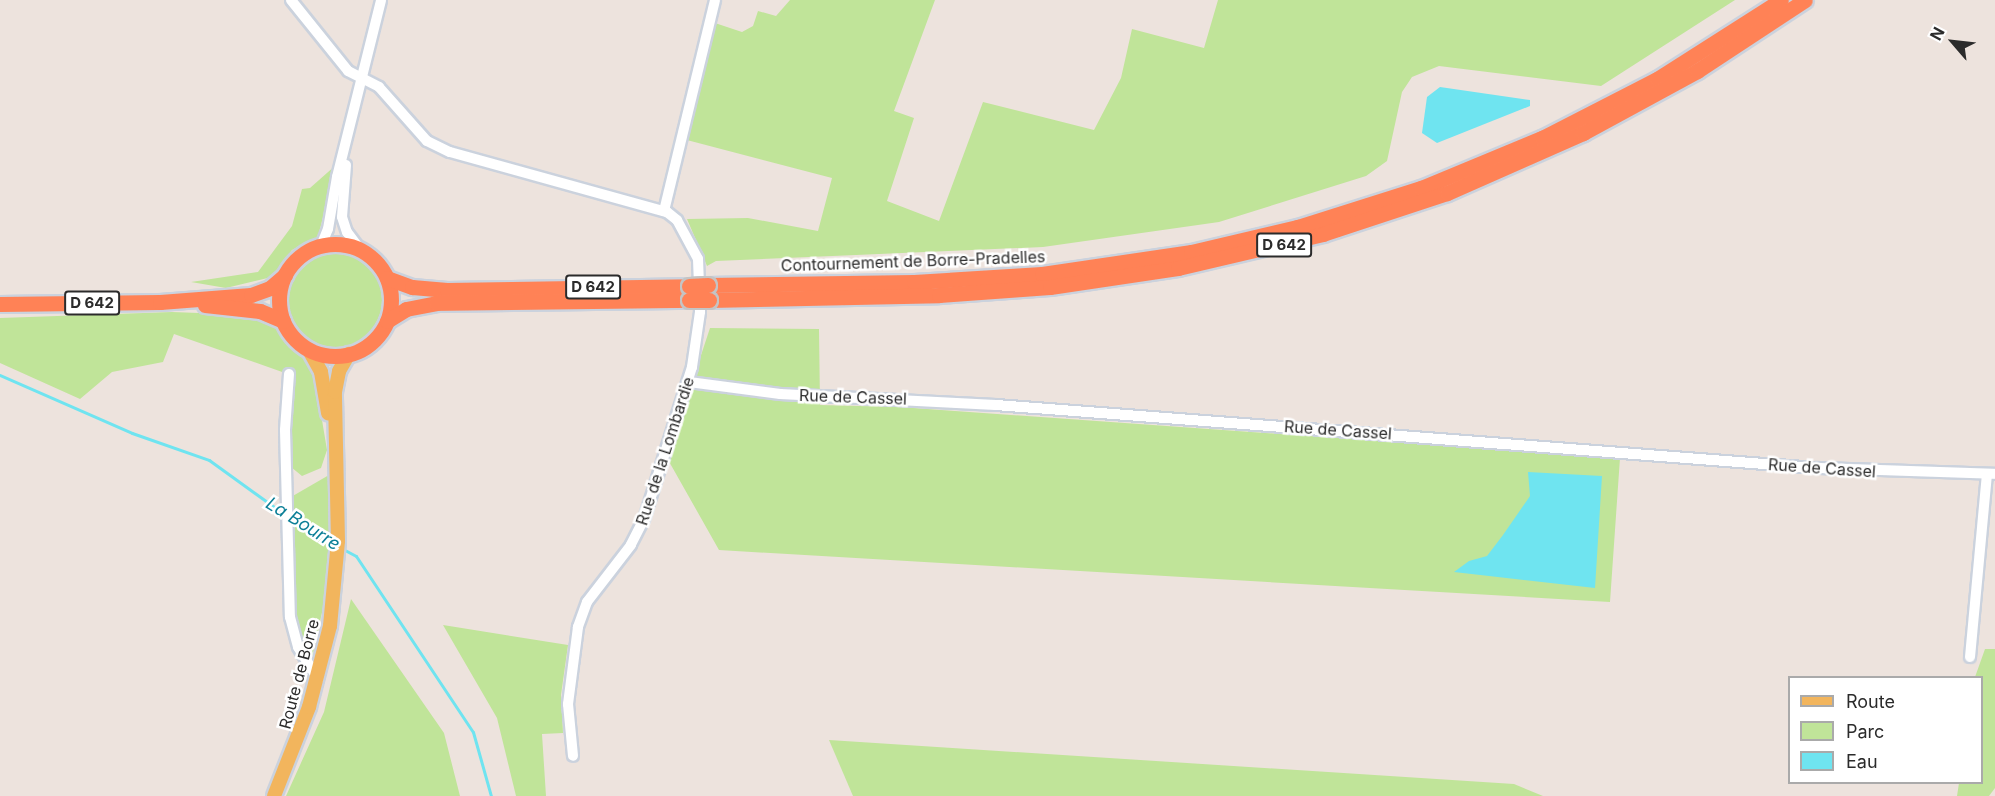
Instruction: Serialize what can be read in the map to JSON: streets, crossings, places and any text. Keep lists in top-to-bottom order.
{
  "streets": {
    "highway": ["D 642", "Contournement de Borre-Pradelles"],
    "main road": ["Route de Borre"],
    "street": ["Rue de Cassel", "Rue de la Lombardie"]
  },
  "crossings": [
    ["D 642", "Contournement de Borre-Pradelles"],
    ["Rue de Cassel", "Rue de la Lombardie"]
  ],
  "water": ["La Bourre"],
  "legend": ["Route", "Parc", "Eau"],
  "north": "top left"
}
